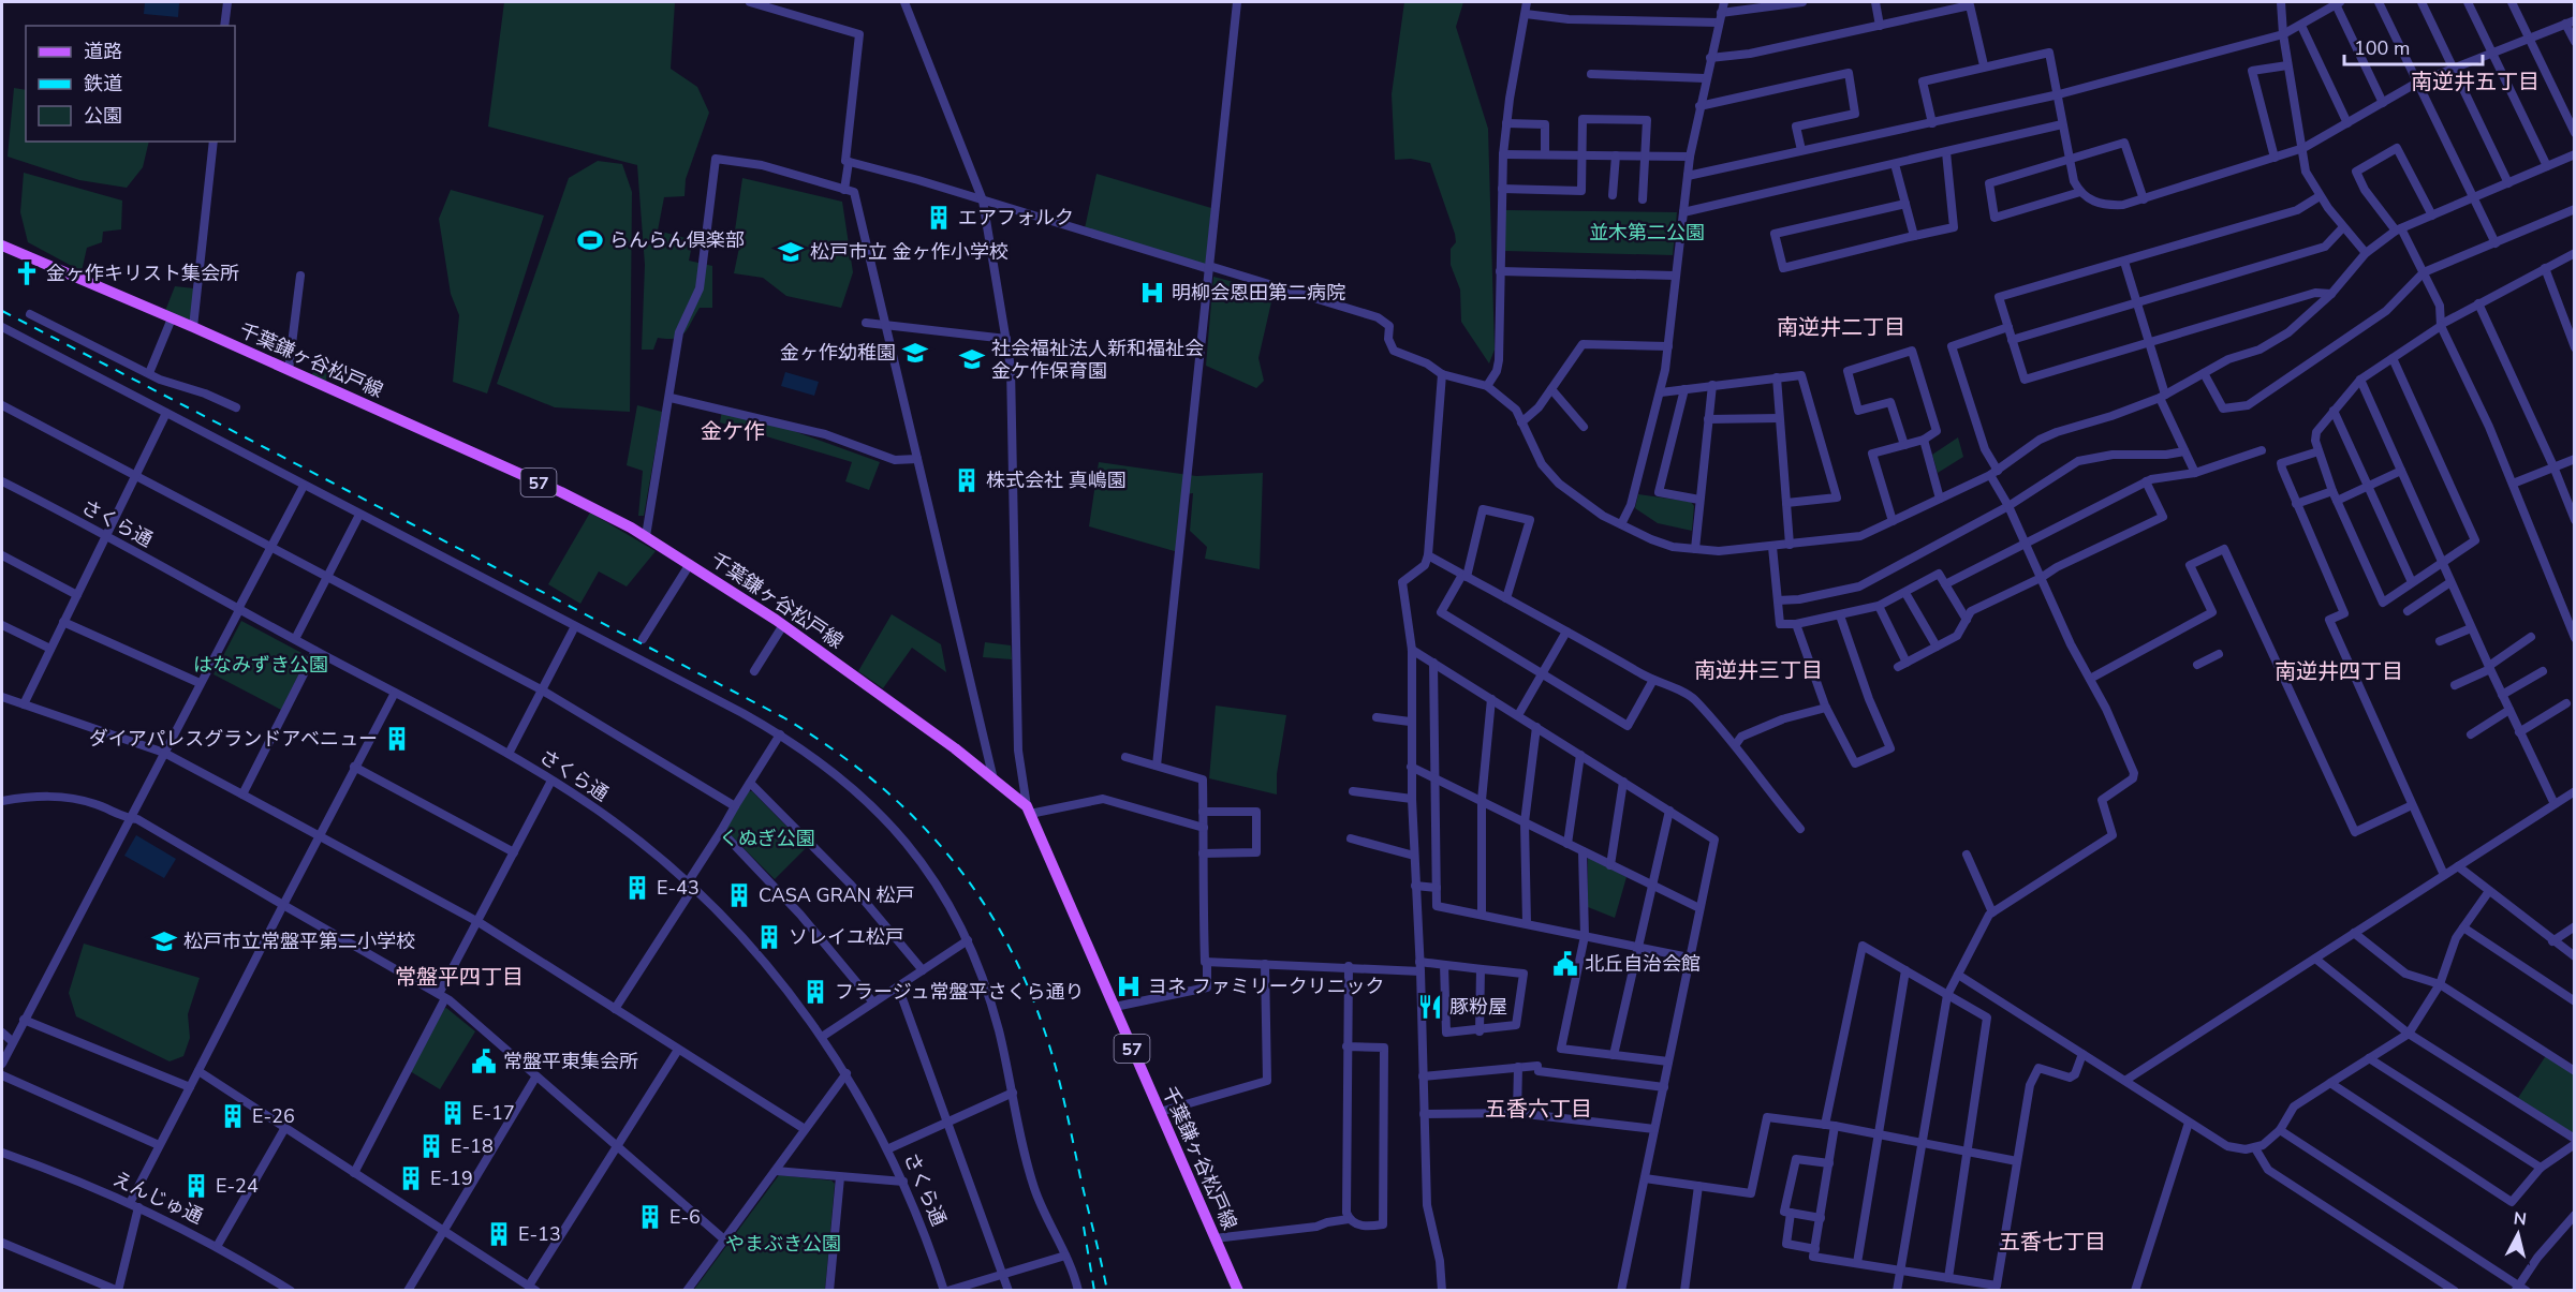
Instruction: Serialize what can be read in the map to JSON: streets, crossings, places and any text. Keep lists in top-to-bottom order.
{
  "streets": {
    "main road": ["千葉鎌ヶ谷松戸線", "57"],
    "street": ["さくら通", "えんじゅ通"]
  },
  "districts": [
    "南逆井五丁目",
    "南逆井二丁目",
    "金ケ作",
    "南逆井三丁目",
    "南逆井四丁目",
    "常盤平四丁目",
    "五香六丁目",
    "五香七丁目"
  ],
  "parks": [
    "並木第二公園",
    "はなみずき公園",
    "くぬぎ公園",
    "やまぶき公園"
  ],
  "places": {
    "building": [
      "エアフォルク",
      "株式会社 真嶋園",
      "ダイアパレスグランドアベニュー",
      "E-43",
      "CASA GRAN 松戸",
      "ソレイユ松戸",
      "フラージュ常盤平さくら通り",
      "E-17",
      "E-26",
      "E-18",
      "E-19",
      "E-24",
      "E-6",
      "E-13"
    ],
    "sports": ["らんらん倶楽部"],
    "school or university": [
      "松戸市立 金ヶ作小学校",
      "金ヶ作幼稚園",
      "社会福祉法人新和福祉会 金ケ作保育園",
      "松戸市立常盤平第二小学校"
    ],
    "church": ["金ヶ作キリスト集会所"],
    "hospital": ["明柳会恩田第二病院", "ヨネ ファミリークリニック"],
    "public building": ["北丘自治会館", "常盤平東集会所"],
    "restaurant": ["豚粉屋"]
  },
  "legend": ["道路", "鉄道", "公園"],
  "scale_bar": "100 m",
  "north": "top"
}
